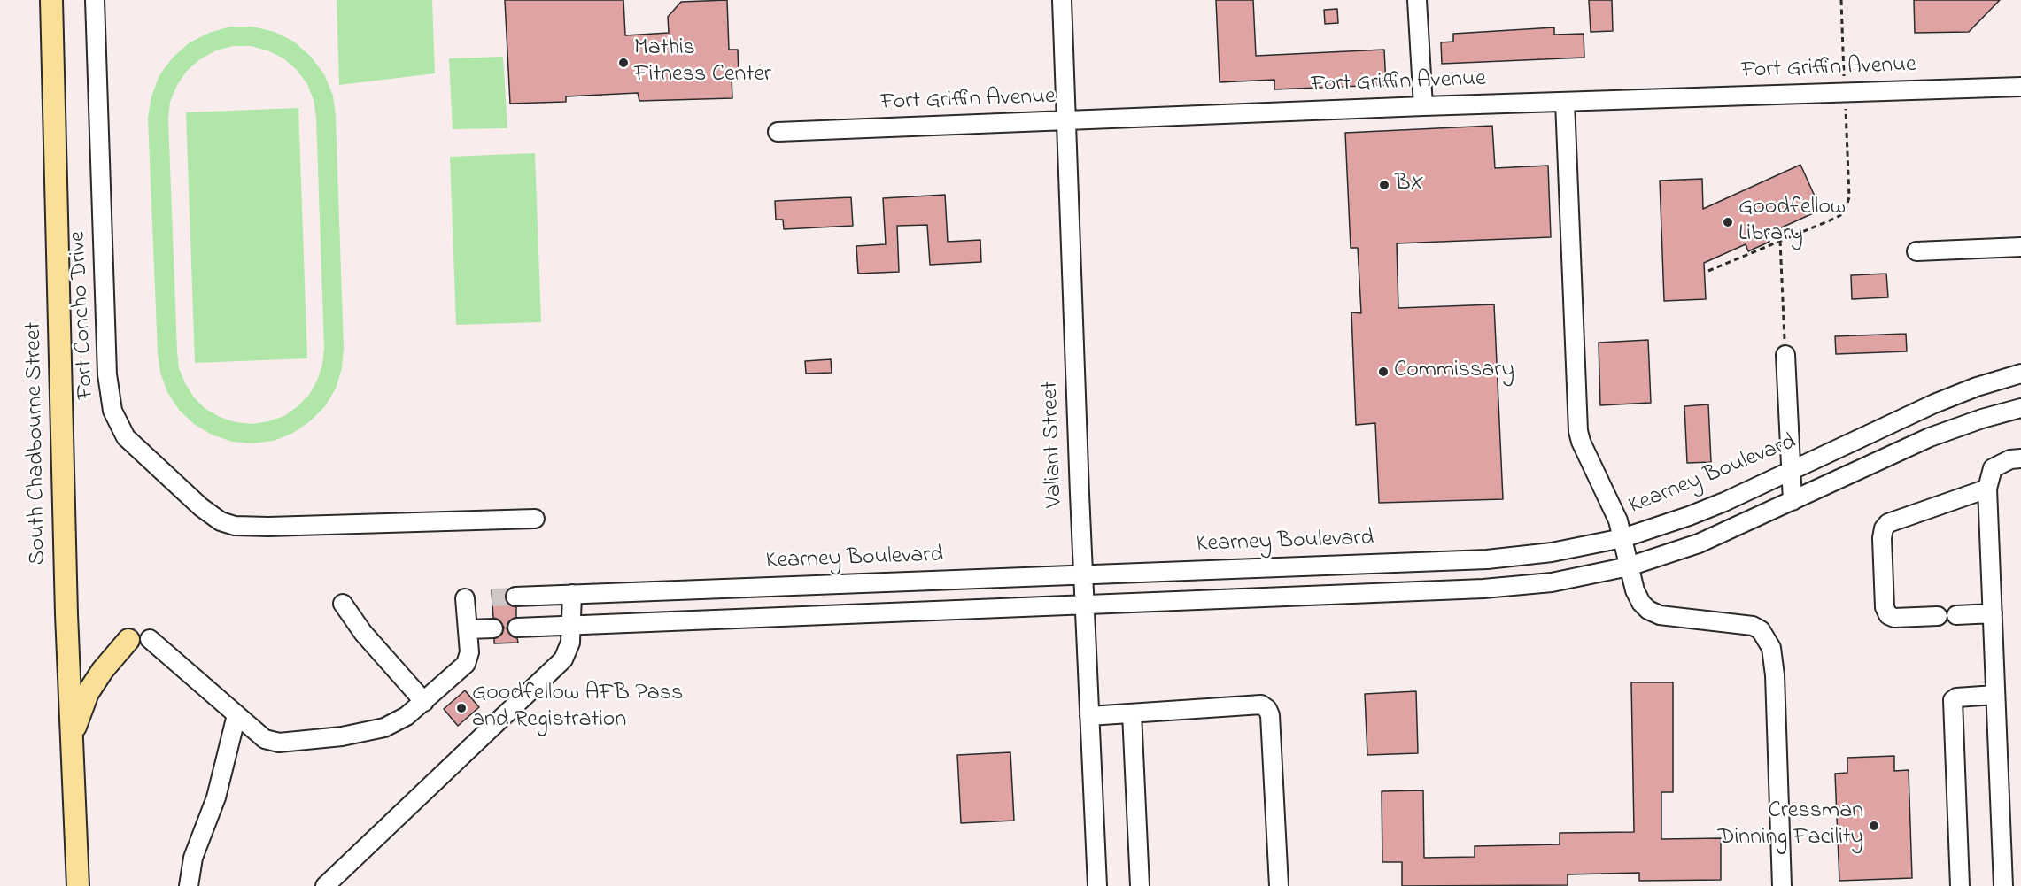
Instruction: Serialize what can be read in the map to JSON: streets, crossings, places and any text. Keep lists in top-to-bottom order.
{
  "streets": {
    "main road": ["South Chadbourne Street"],
    "street": [
      "Fort Griffin Avenue",
      "Fort Concho Drive",
      "Valiant Street",
      "Kearney Boulevard"
    ]
  },
  "crossings": [
    ["Fort Griffin Avenue", "Valiant Street"],
    ["Valiant Street", "Kearney Boulevard"]
  ],
  "places": [
    "Mathis Fitness Center",
    "BX",
    "Goodfellow Library",
    "Commissary",
    "Goodfellow AFB Pass and Registration",
    "Cressman Dinning Facility"
  ]
}
